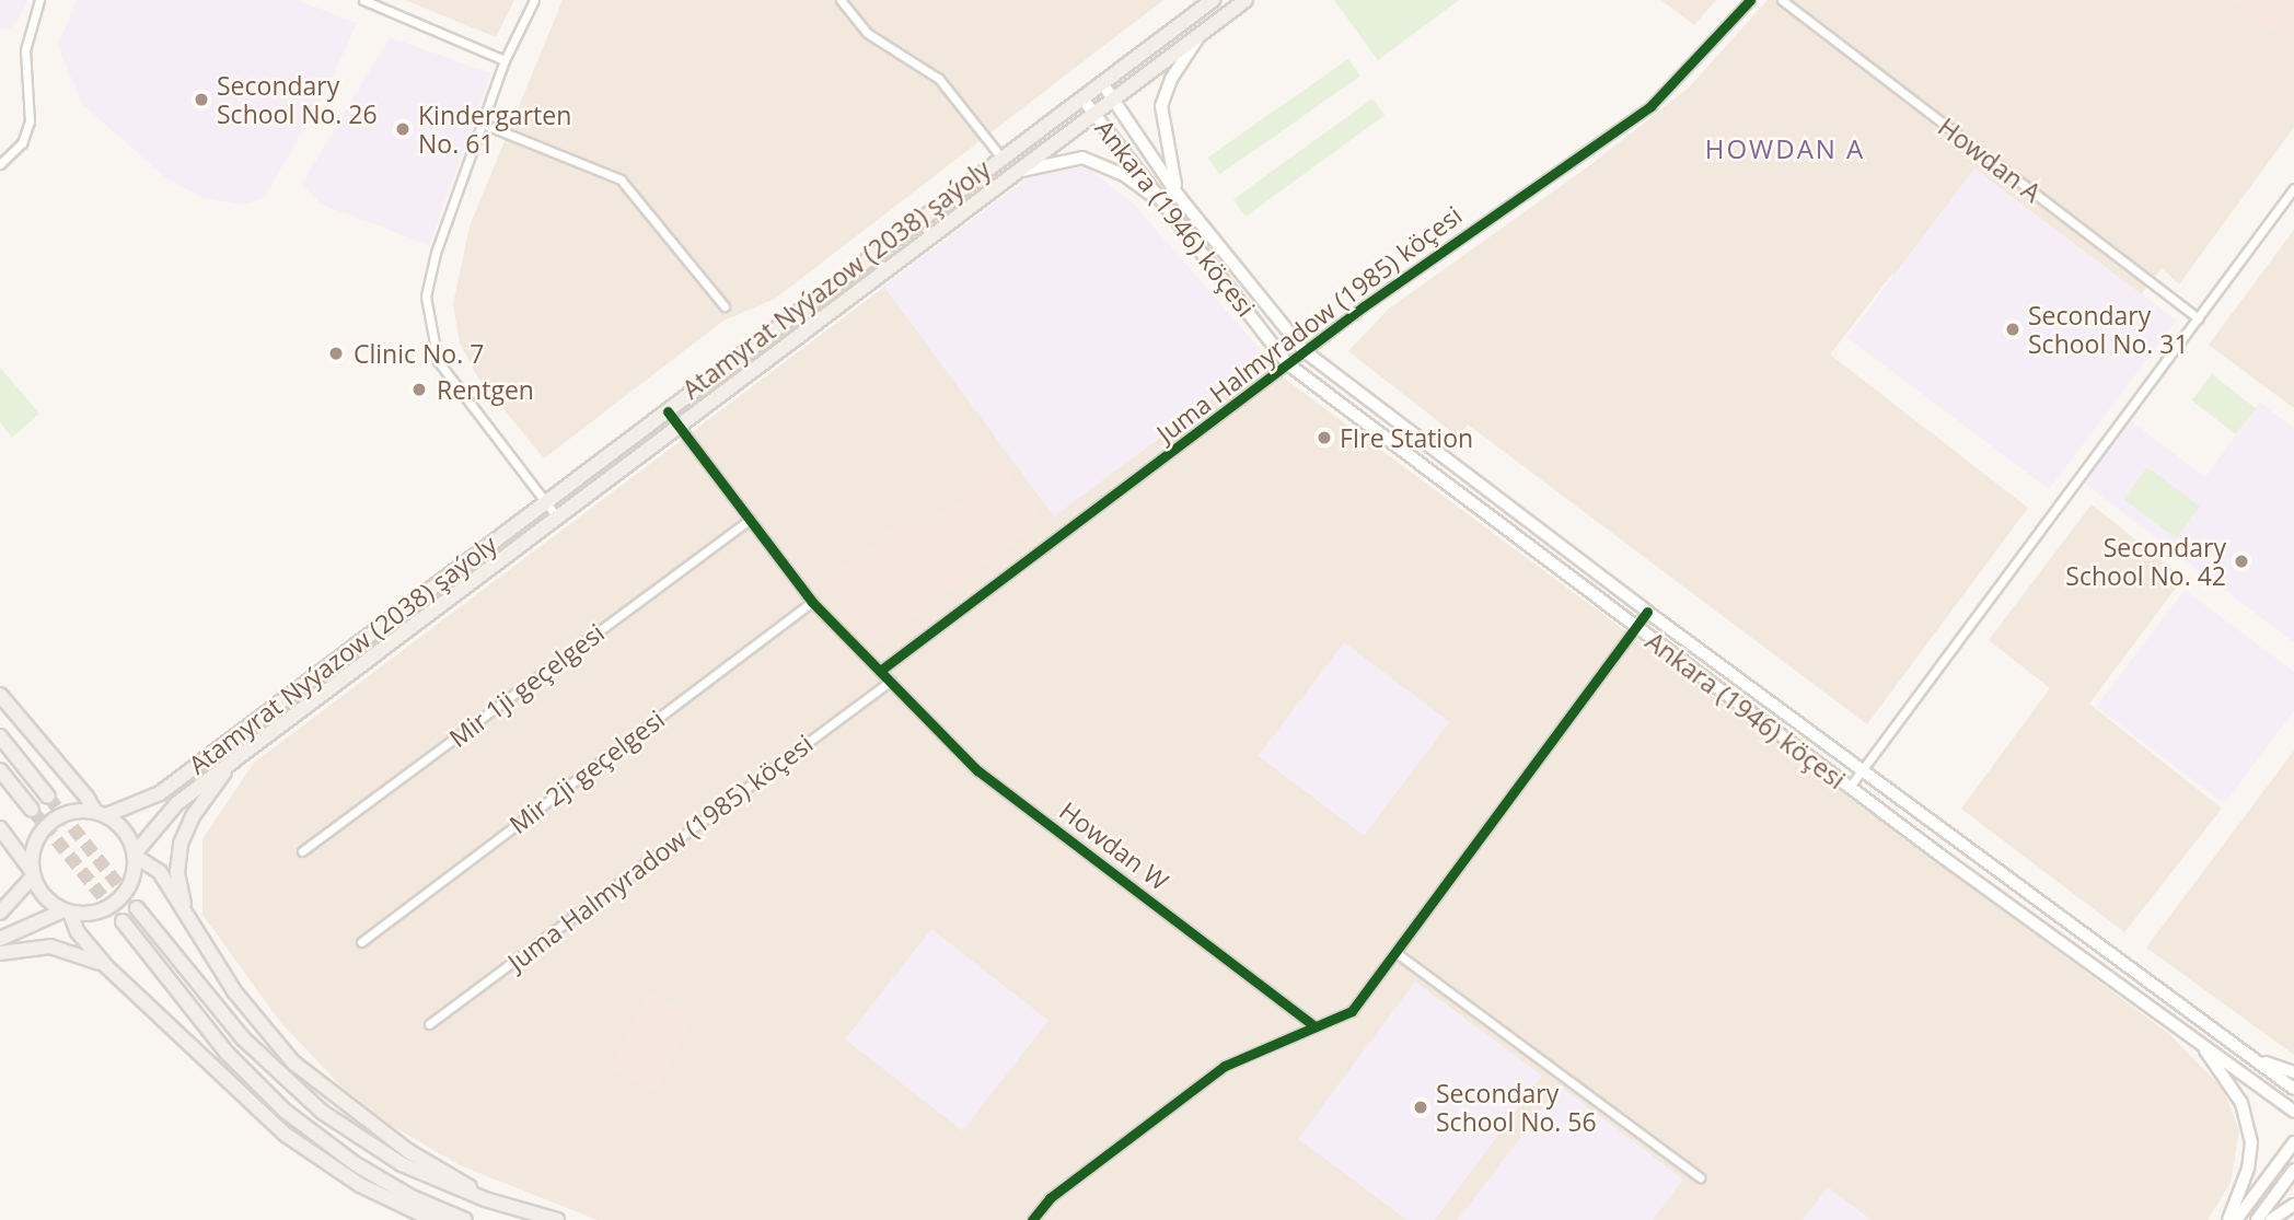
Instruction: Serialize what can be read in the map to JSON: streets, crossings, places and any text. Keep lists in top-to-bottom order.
{
  "streets": {
    "main road": ["Ankara (1946) köçesi", "Atamyrat Nyýazow (2038) şaýoly"],
    "street": [
      "Howdan A",
      "Juma Halmyradow (1985) köçesi",
      "Mir 1ji geçelgesi",
      "Mir 2ji geçelgesi",
      "Howdan W"
    ]
  },
  "crossings": [
    ["Ankara (1946) köçesi", "Atamyrat Nyýazow (2038) şaýoly"],
    ["Ankara (1946) köçesi", "Juma Halmyradow (1985) köçesi"],
    ["Atamyrat Nyýazow (2038) şaýoly", "Howdan W"],
    ["Juma Halmyradow (1985) köçesi", "Howdan W"],
    ["Mir 1ji geçelgesi", "Howdan W"],
    ["Mir 2ji geçelgesi", "Howdan W"]
  ],
  "districts": ["HOWDAN A"],
  "places": [
    "Secondary School No. 26",
    "Kindergarten No. 61",
    "Secondary School No. 31",
    "Clinic No. 7",
    "Rentgen",
    "FIre Station",
    "Secondary School No. 42",
    "Secondary School No. 56"
  ]
}
